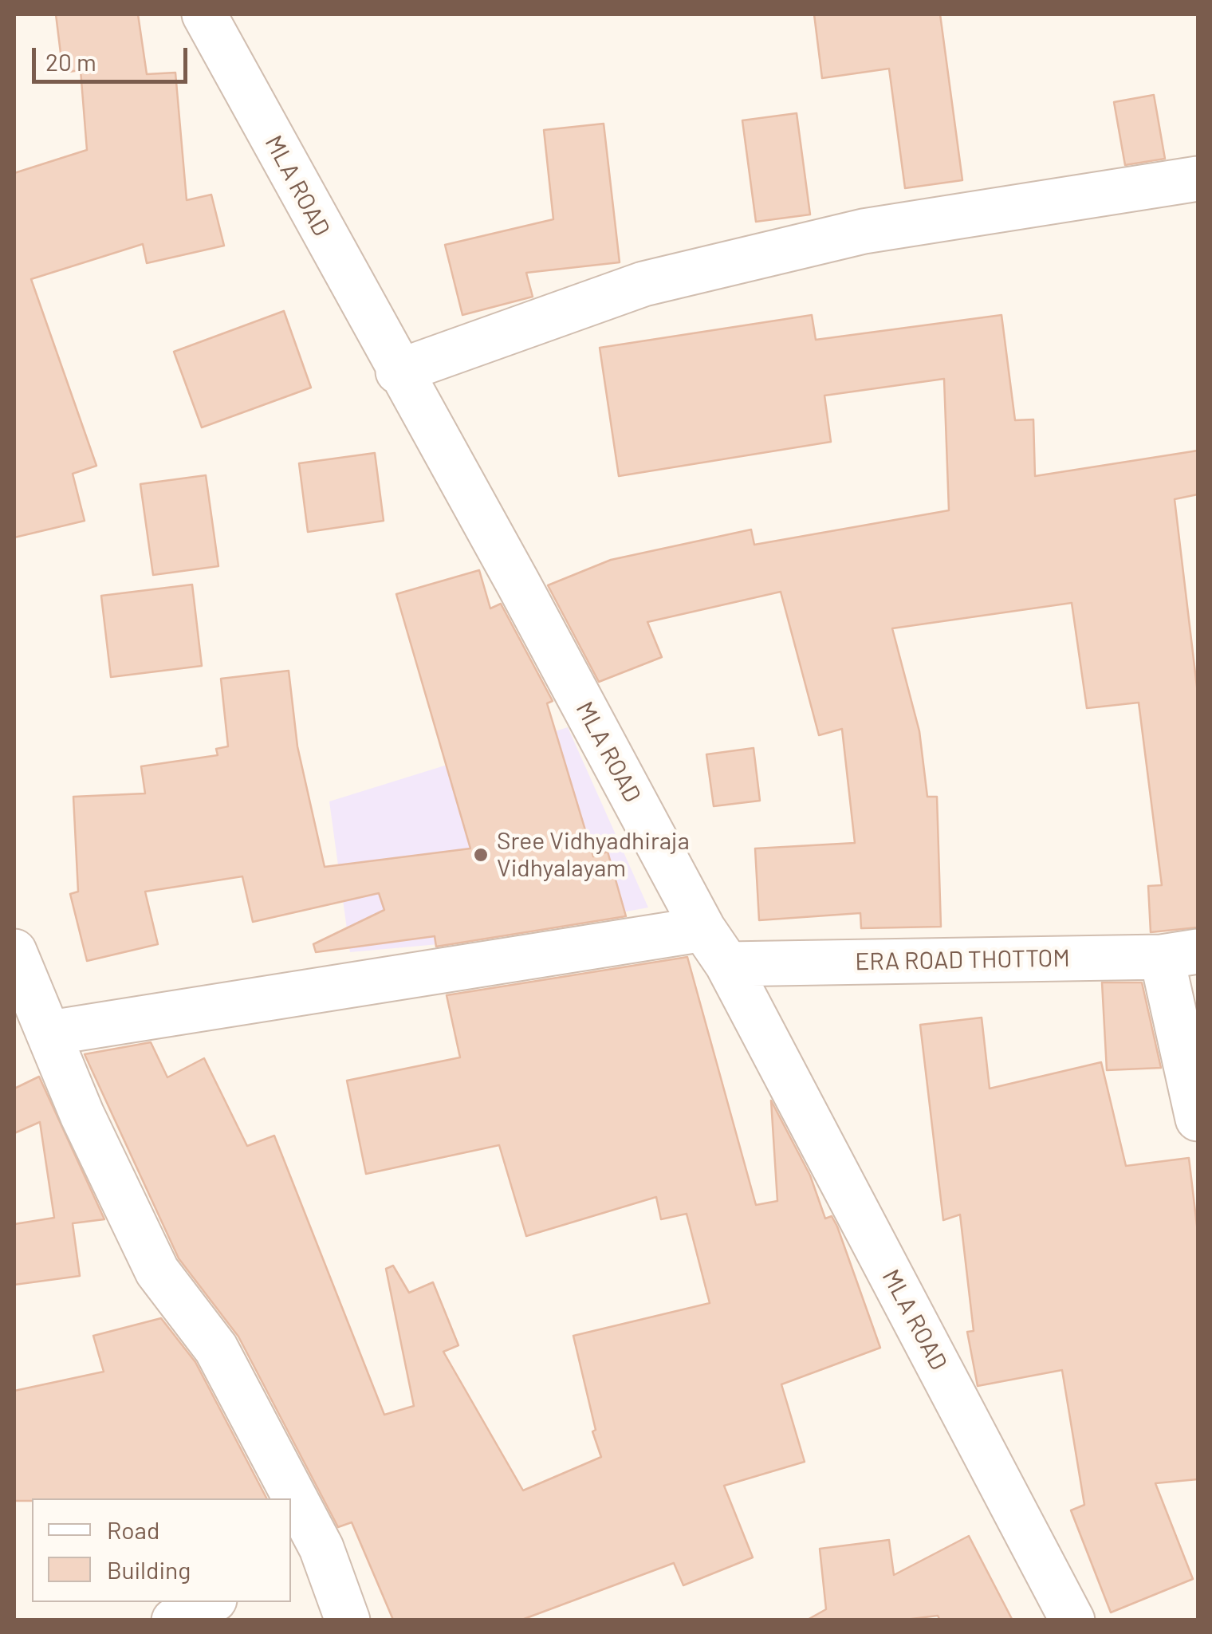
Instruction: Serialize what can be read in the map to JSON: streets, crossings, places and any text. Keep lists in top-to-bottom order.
{
  "streets": {
    "street": ["MLA ROAD", "ERA ROAD THOTTOM"]
  },
  "crossings": [
    ["MLA ROAD", "ERA ROAD THOTTOM"]
  ],
  "places": ["Sree Vidhyadhiraja Vidhyalayam"],
  "legend": ["Road", "Building"],
  "scale_bar": "20 m"
}
